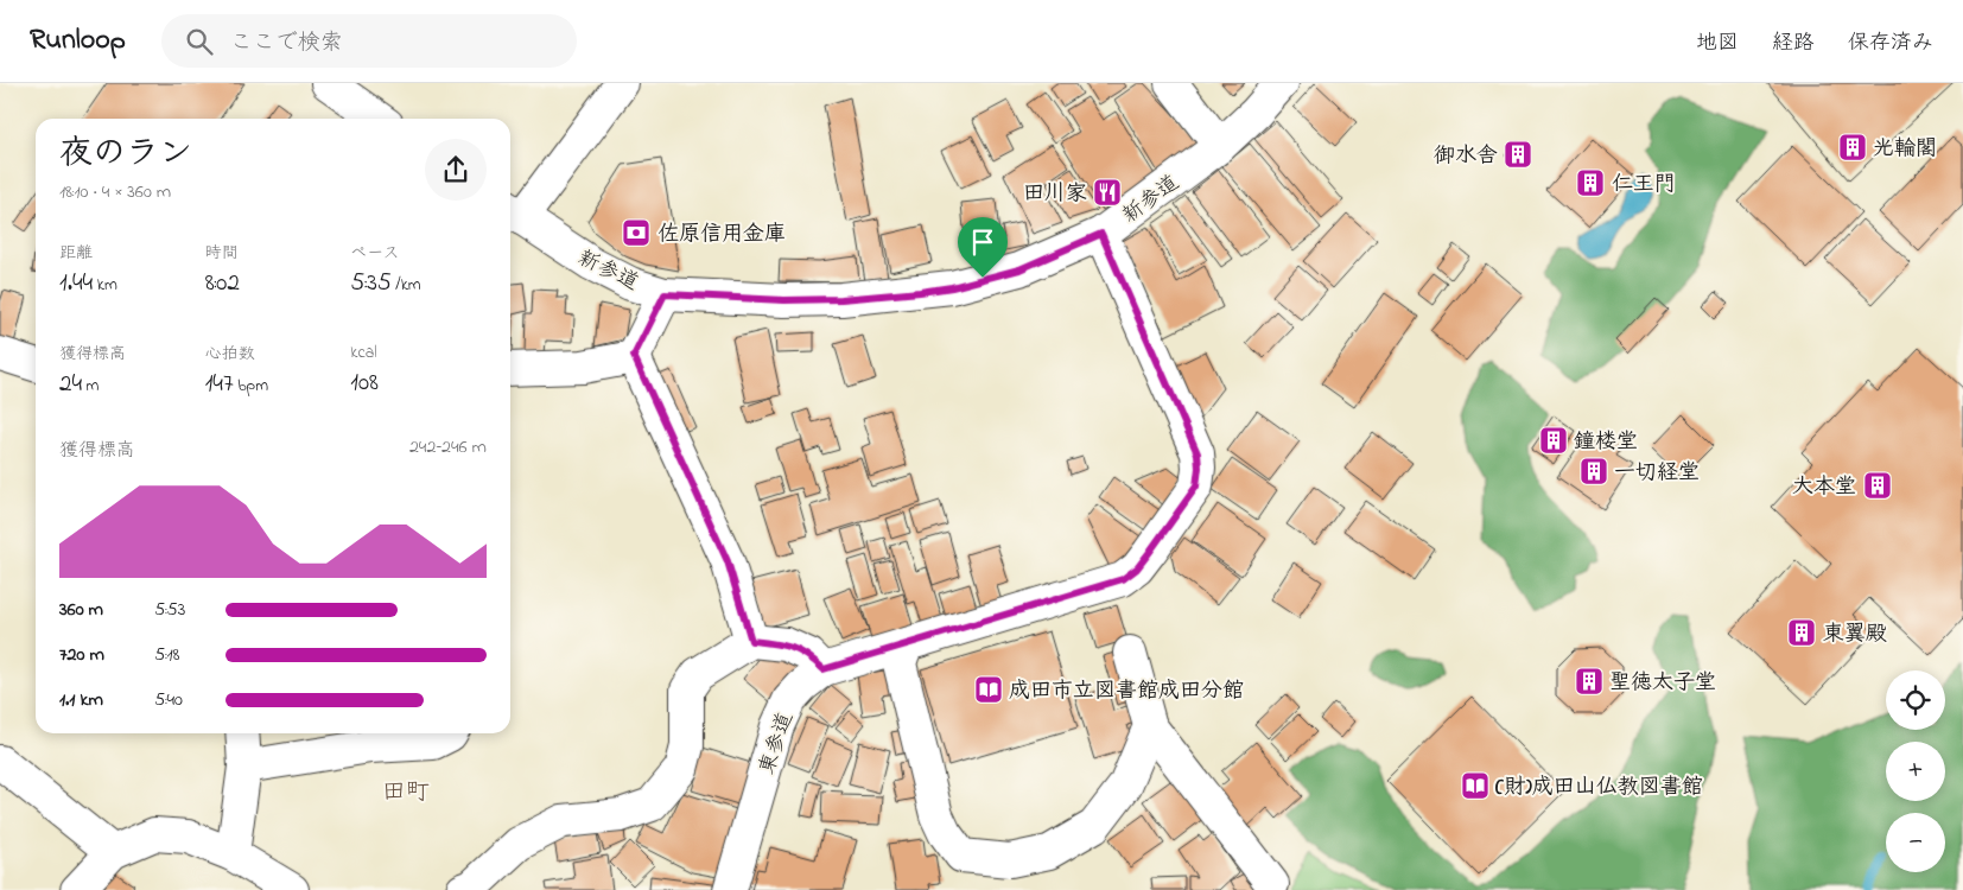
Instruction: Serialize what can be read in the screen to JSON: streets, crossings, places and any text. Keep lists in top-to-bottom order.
{
  "streets": {
    "street": ["新参道", "東参道"]
  },
  "crossings": [
    ["新参道", "東参道"]
  ],
  "districts": ["田町"],
  "places": {
    "building": [
      "光輪閣",
      "御水舎",
      "仁王門",
      "鐘楼堂",
      "一切経堂",
      "大本堂",
      "東翼殿",
      "聖徳太子堂"
    ],
    "restaurant": ["田川家"],
    "bank": ["佐原信用金庫"],
    "library": ["成田市立図書館成田分館", "(財)成田山仏教図書館"]
  },
  "page": {
    "header": "Runloop",
    "search": "ここで検索",
    "nav": ["地図", "経路", "保存済み"],
    "heading": ["夜のラン", "18:10 · 4 × 360 m"],
    "stats": [
      ["距離", "1.44 km"],
      ["時間", "8:02"],
      ["ペース", "5:35 /km"],
      ["獲得標高", "24 m"],
      ["心拍数", "147 bpm"],
      ["kcal", "108"]
    ],
    "chart": ["獲得標高", "242–246 m"],
    "list": [
      {
        "name": "360 m",
        "note": "5:53"
      },
      {
        "name": "720 m",
        "note": "5:18"
      },
      {
        "name": "1.1 km",
        "note": "5:40"
      }
    ],
    "map_buttons": ["+", "−"]
  }
}
